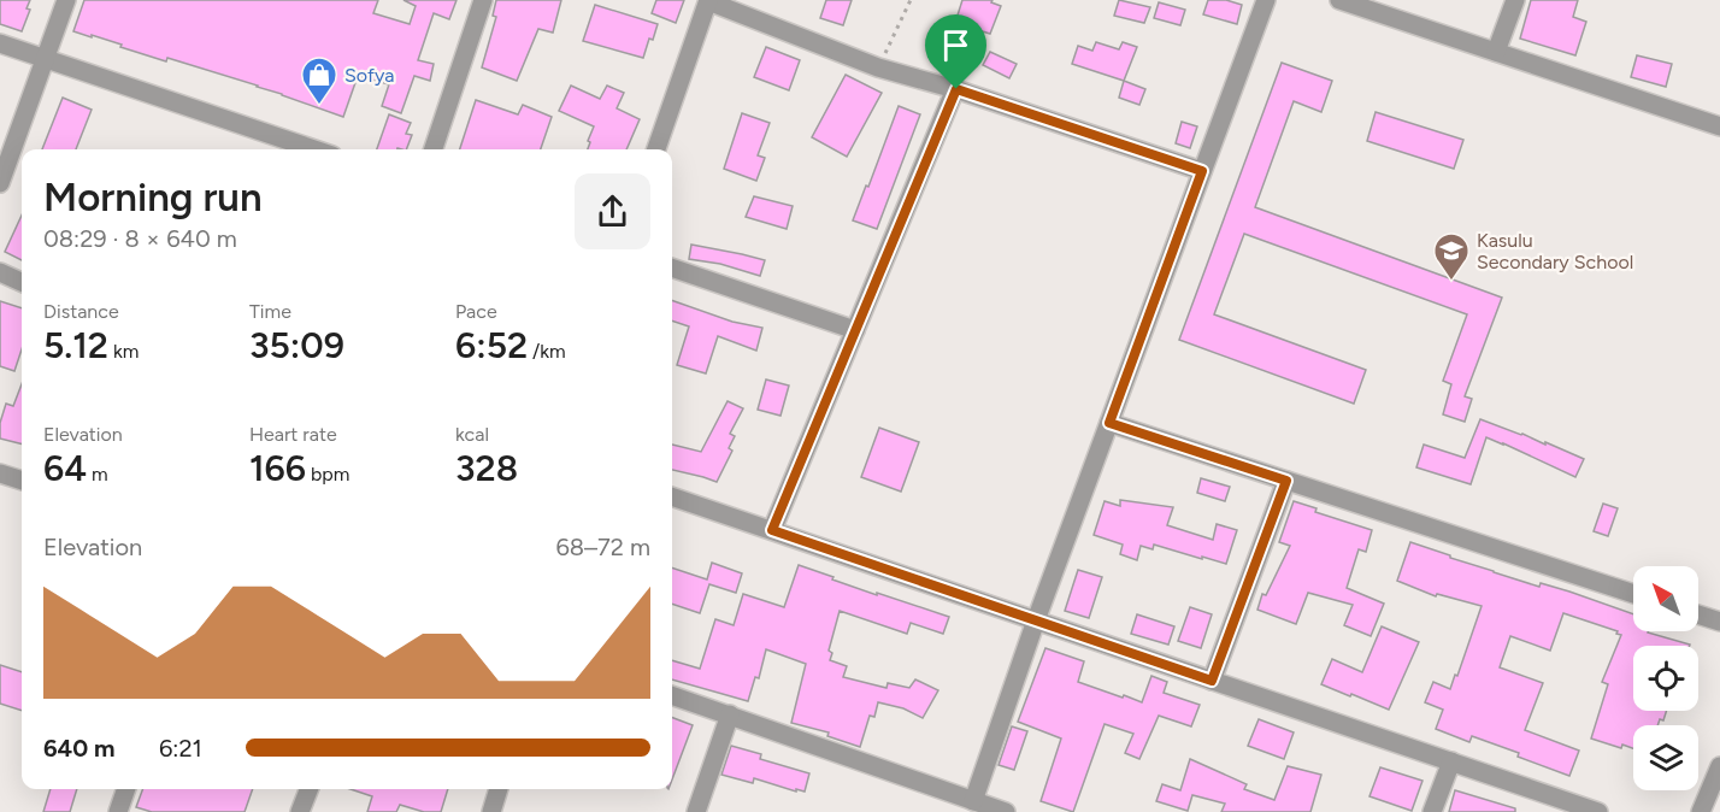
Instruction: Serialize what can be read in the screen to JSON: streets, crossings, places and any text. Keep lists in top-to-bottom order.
{
  "places": {
    "shop": ["Sofya"],
    "school or university": ["Kasulu Secondary School"]
  },
  "north": "top left",
  "page": {
    "heading": ["Morning run", "08:29 · 8 × 640 m"],
    "stats": [
      ["Distance", "5.12 km"],
      ["Time", "35:09"],
      ["Pace", "6:52 /km"],
      ["Elevation", "64 m"],
      ["Heart rate", "166 bpm"],
      ["kcal", "328"]
    ],
    "chart": ["Elevation", "68–72 m"],
    "list": [
      {
        "name": "640 m",
        "note": "6:21"
      }
    ]
  }
}
